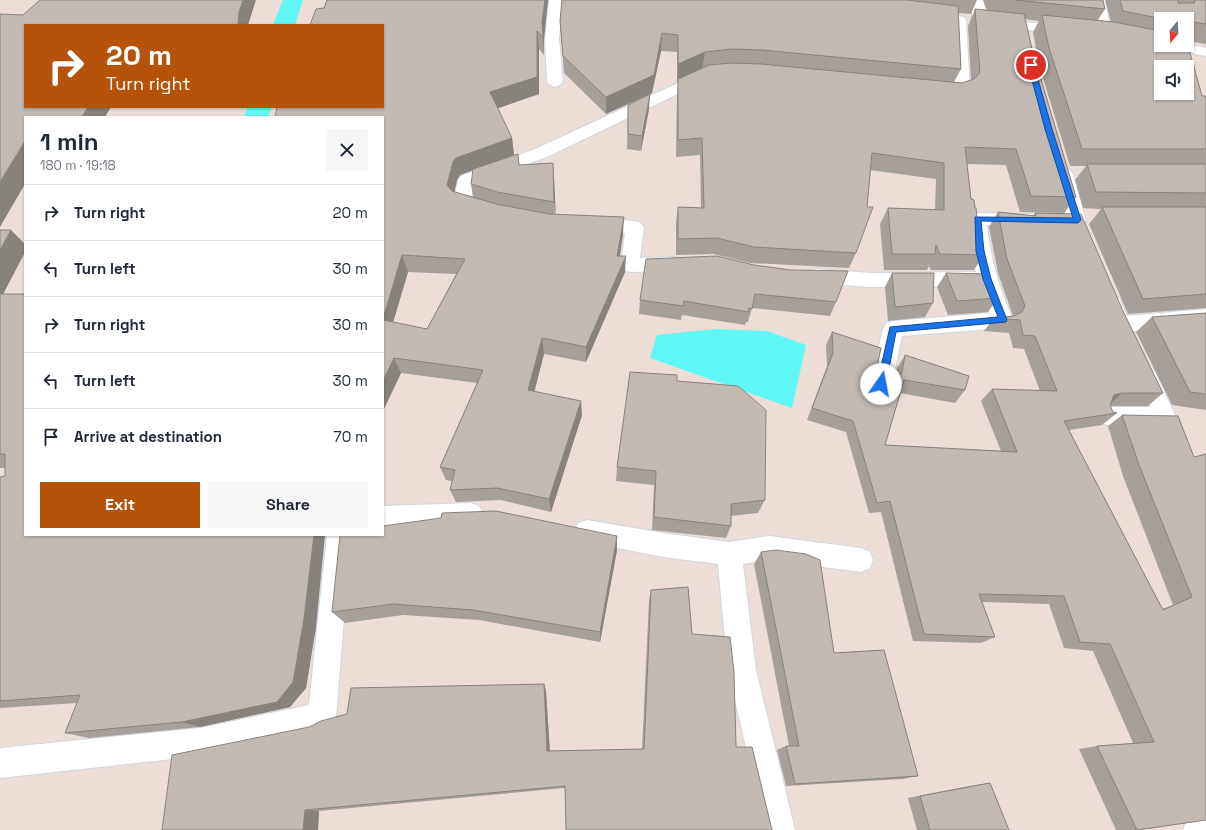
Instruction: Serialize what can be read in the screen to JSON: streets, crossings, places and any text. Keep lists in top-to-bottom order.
{
  "north": "bottom",
  "page": {
    "turn": ["20 m", "Turn right"],
    "heading": ["1 min", "180 m · 19:18"],
    "list": [
      {
        "name": "Turn right",
        "value": "20 m"
      },
      {
        "name": "Turn left",
        "value": "30 m"
      },
      {
        "name": "Turn right",
        "value": "30 m"
      },
      {
        "name": "Turn left",
        "value": "30 m"
      },
      {
        "name": "Arrive at destination",
        "value": "70 m"
      }
    ],
    "buttons": ["Exit", "Share"]
  }
}
